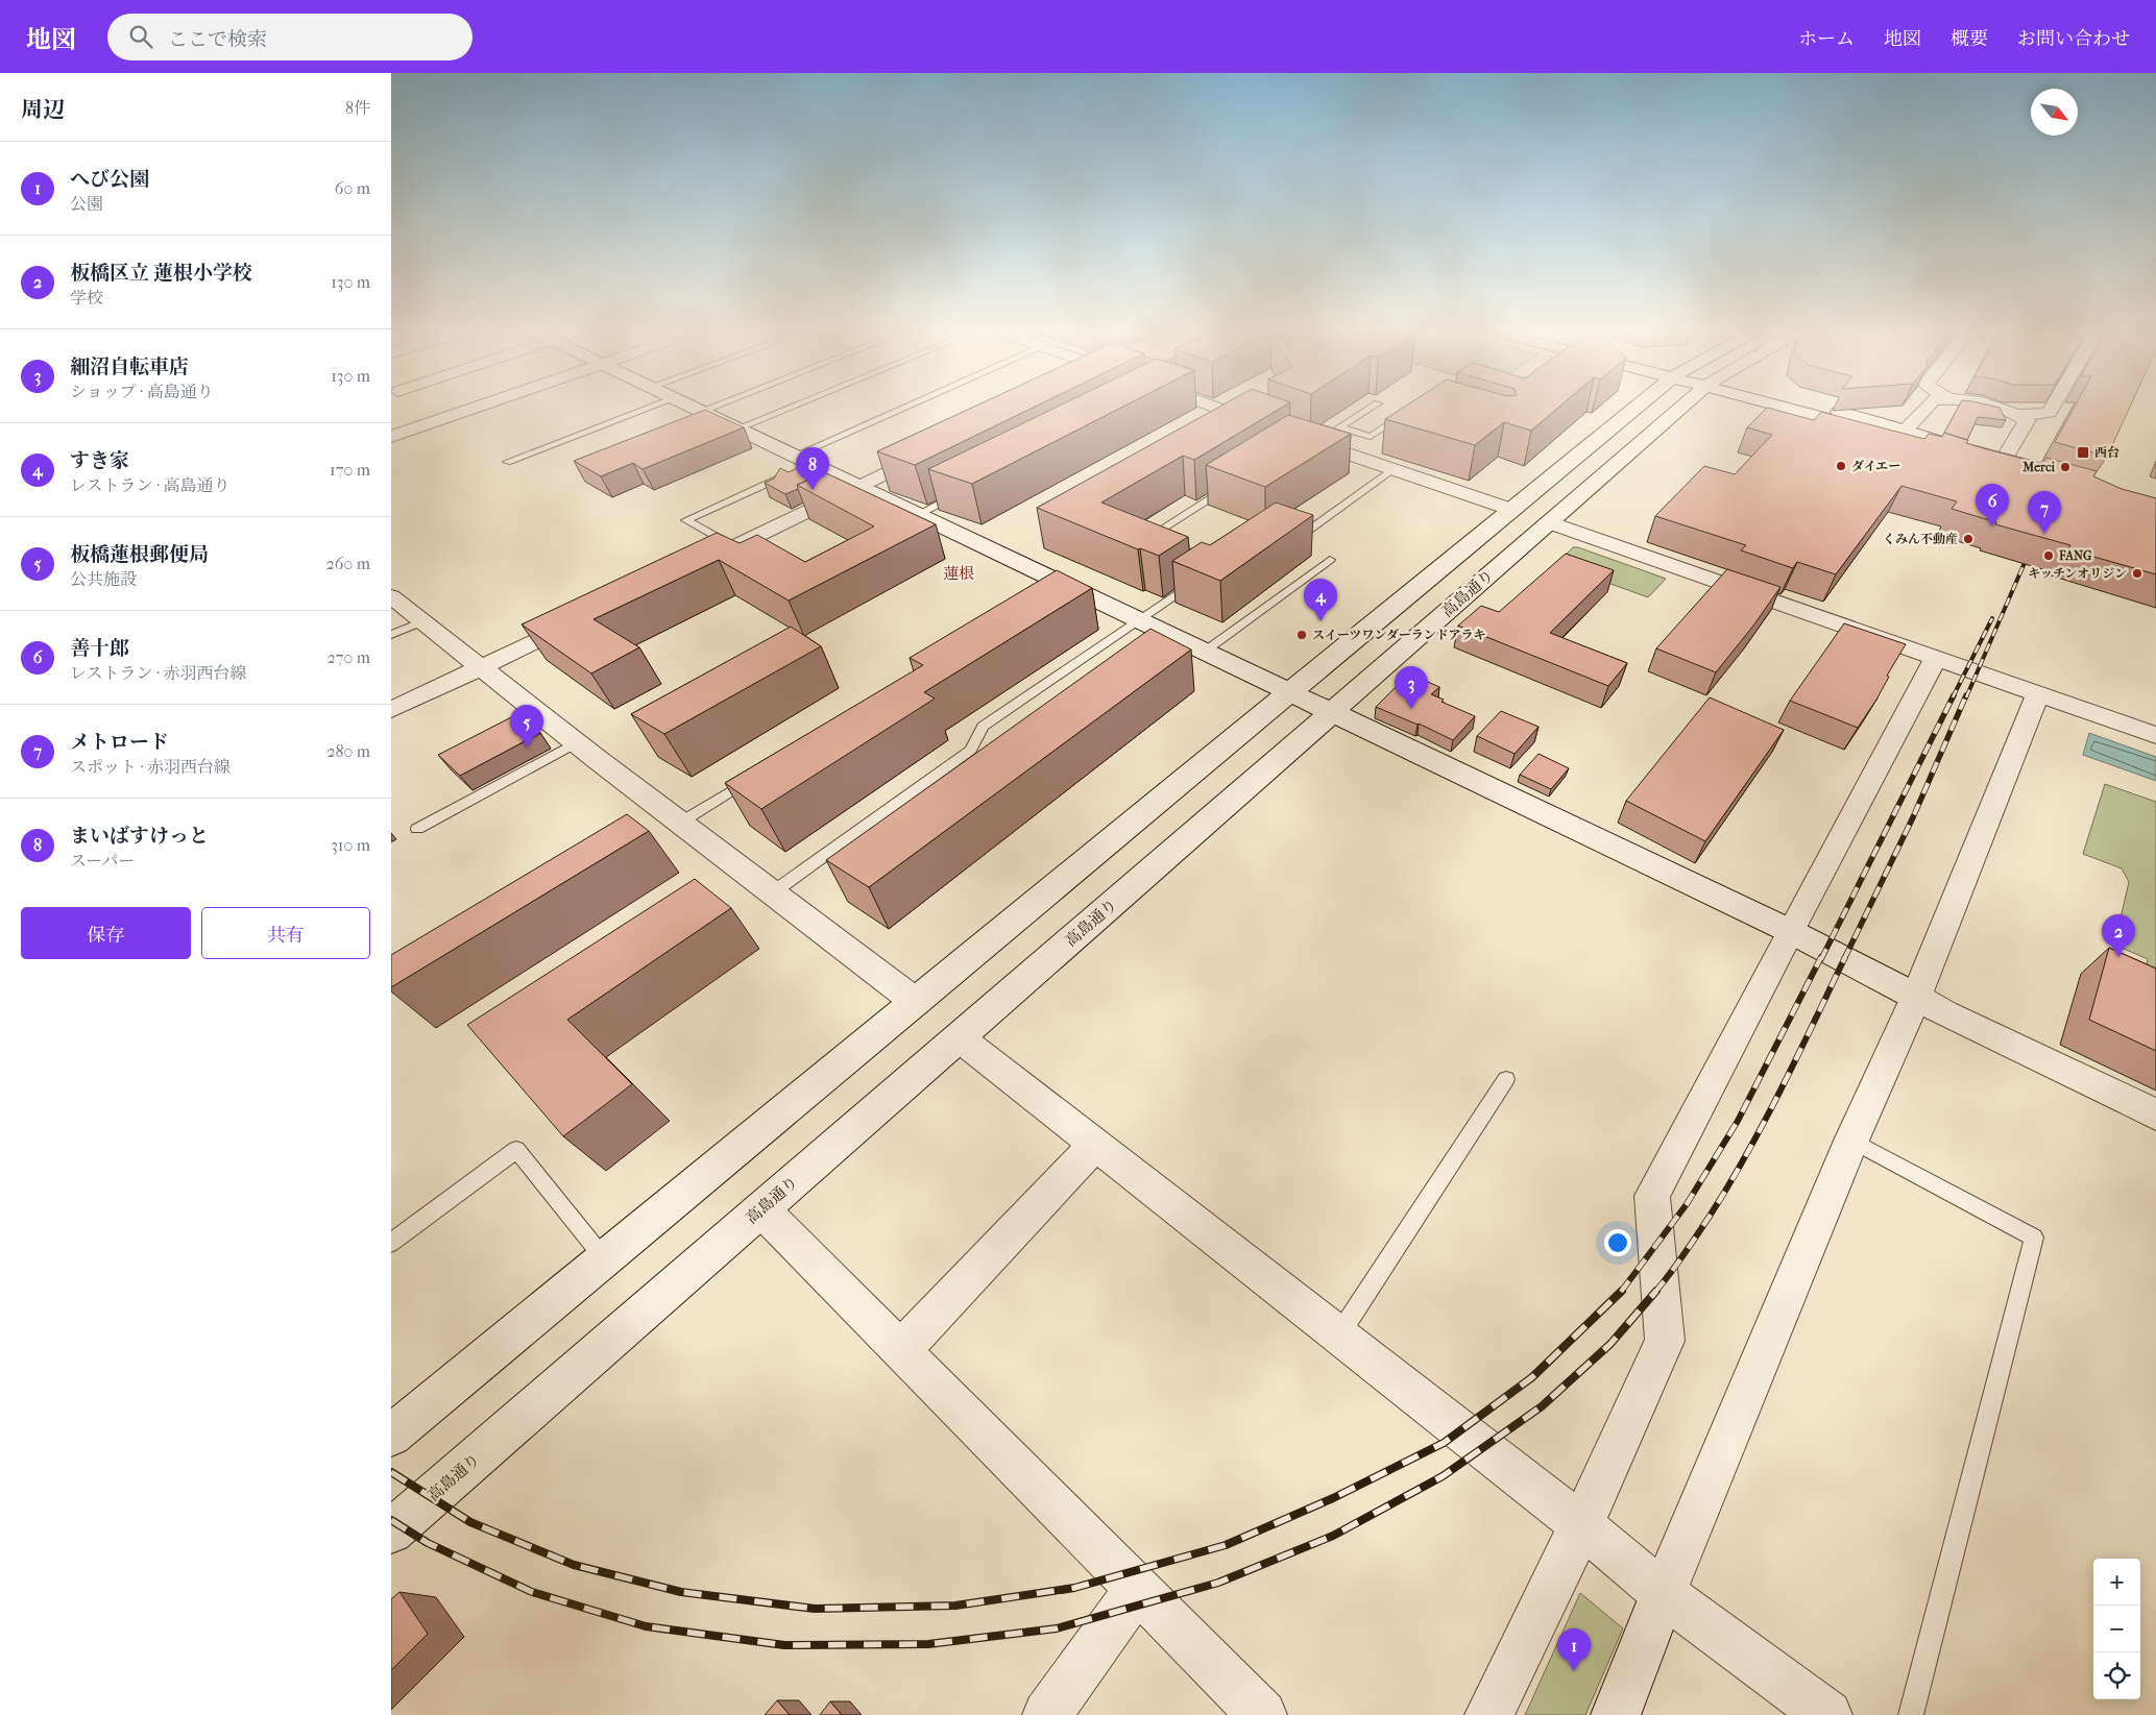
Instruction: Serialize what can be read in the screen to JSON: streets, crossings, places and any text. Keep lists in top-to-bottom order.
{
  "streets": {
    "street": ["高島通り"]
  },
  "districts": ["蓮根"],
  "places": {
    "transit": ["西台"],
    "other": [
      "ダイエー",
      "Merci",
      "くみん不動産",
      "FANG",
      "キッチンオリジン",
      "スイーツワンダーランドアラキ"
    ]
  },
  "north": "bottom right",
  "page": {
    "header": "地図",
    "search": "ここで検索",
    "nav": [
      "ホーム",
      "地図",
      "概要",
      "お問い合わせ"
    ],
    "heading": ["周辺", "8件"],
    "list": [
      {
        "mark": "1",
        "name": "へび公園",
        "note": "公園",
        "value": "60 m"
      },
      {
        "mark": "2",
        "name": "板橋区立 蓮根小学校",
        "note": "学校",
        "value": "130 m"
      },
      {
        "mark": "3",
        "name": "細沼自転車店",
        "note": "ショップ · 高島通り",
        "value": "130 m"
      },
      {
        "mark": "4",
        "name": "すき家",
        "note": "レストラン · 高島通り",
        "value": "170 m"
      },
      {
        "mark": "5",
        "name": "板橋蓮根郵便局",
        "note": "公共施設",
        "value": "260 m"
      },
      {
        "mark": "6",
        "name": "善十郎",
        "note": "レストラン · 赤羽西台線",
        "value": "270 m"
      },
      {
        "mark": "7",
        "name": "メトロード",
        "note": "スポット · 赤羽西台線",
        "value": "280 m"
      },
      {
        "mark": "8",
        "name": "まいばすけっと",
        "note": "スーパー",
        "value": "310 m"
      }
    ],
    "pins": [
      "8",
      "6",
      "7",
      "4",
      "3",
      "5",
      "2",
      "1"
    ],
    "buttons": ["保存", "共有"],
    "map_buttons": ["+", "−"]
  }
}
